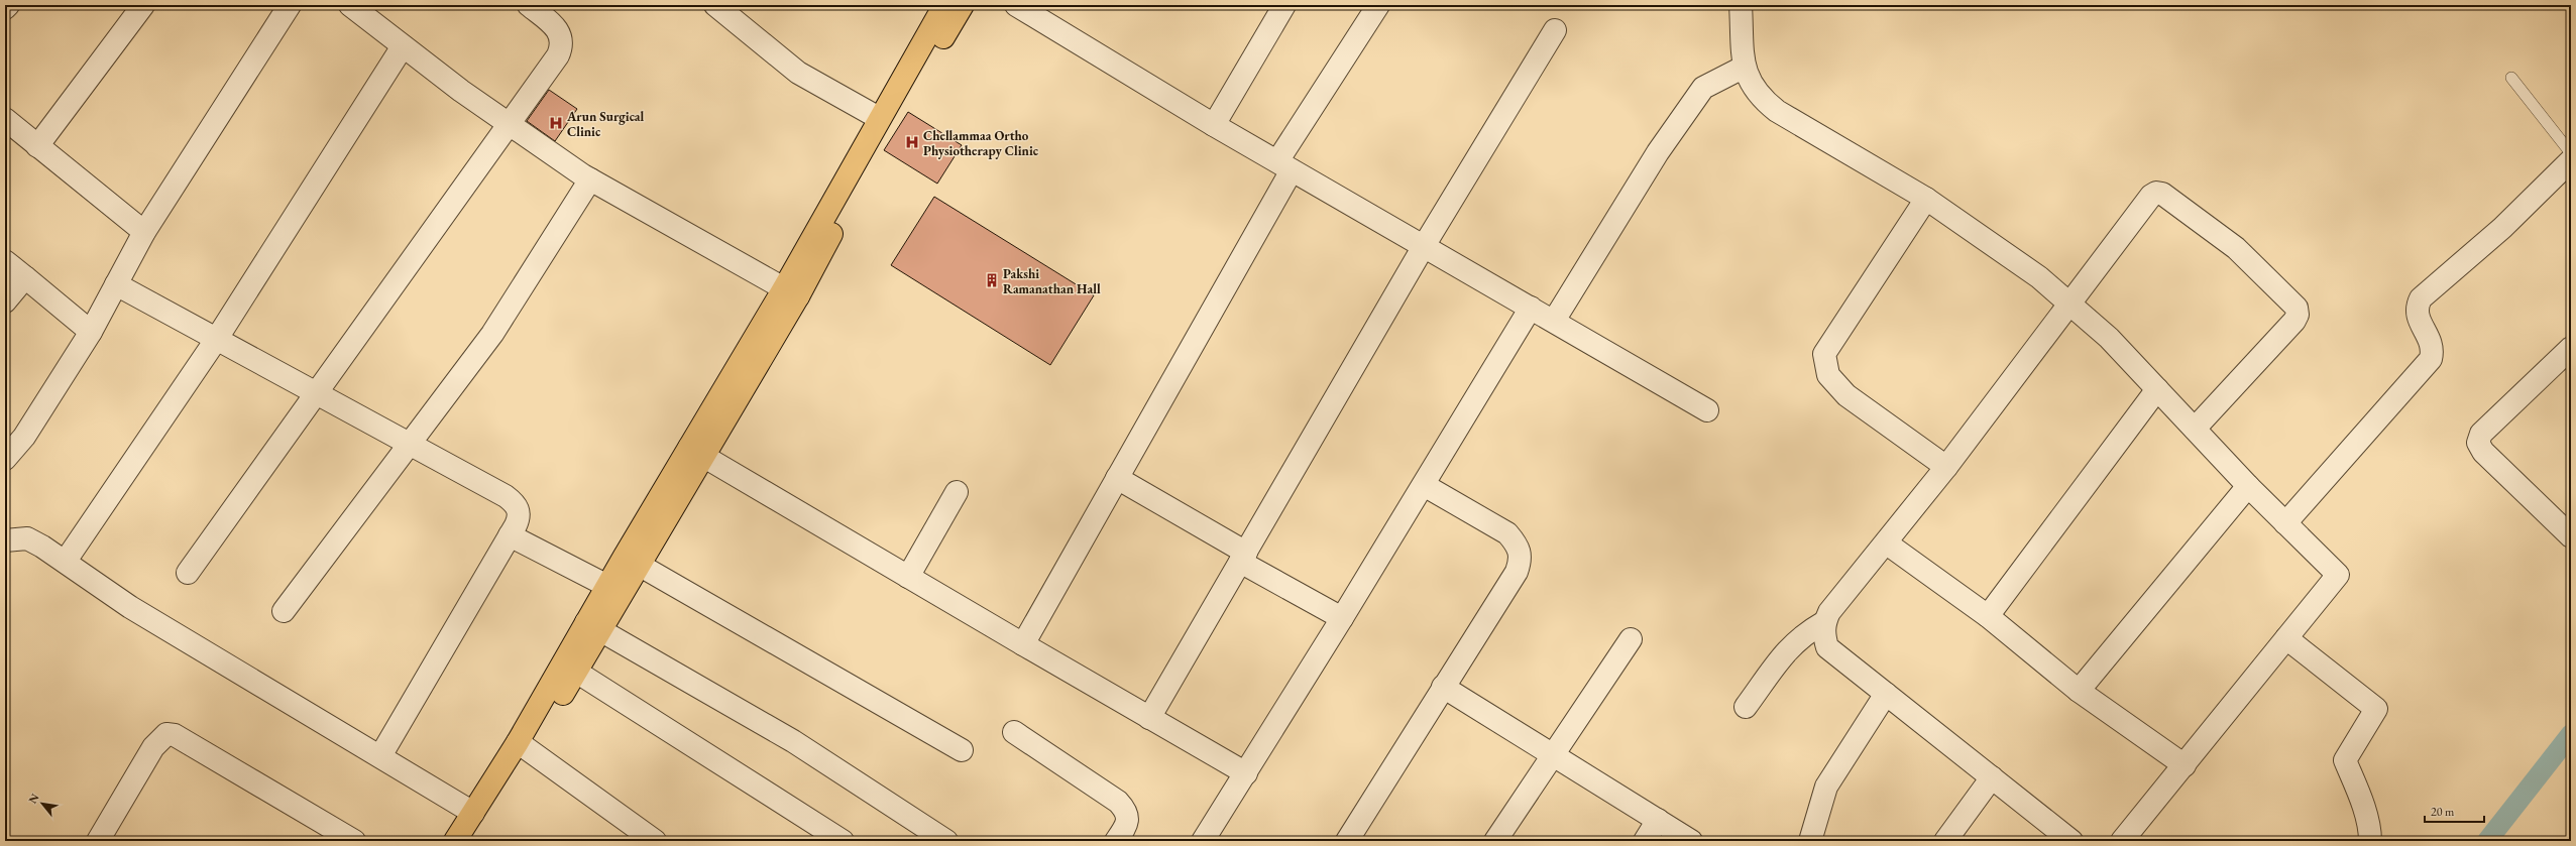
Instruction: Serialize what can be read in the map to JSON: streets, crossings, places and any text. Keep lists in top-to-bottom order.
{
  "places": {
    "hospital": ["Arun Surgical Clinic", "Chellammaa Ortho Physiotherapy Clinic"],
    "building": ["Pakshi Ramanathan Hall"]
  },
  "scale_bar": "20 m",
  "north": "top left"
}
